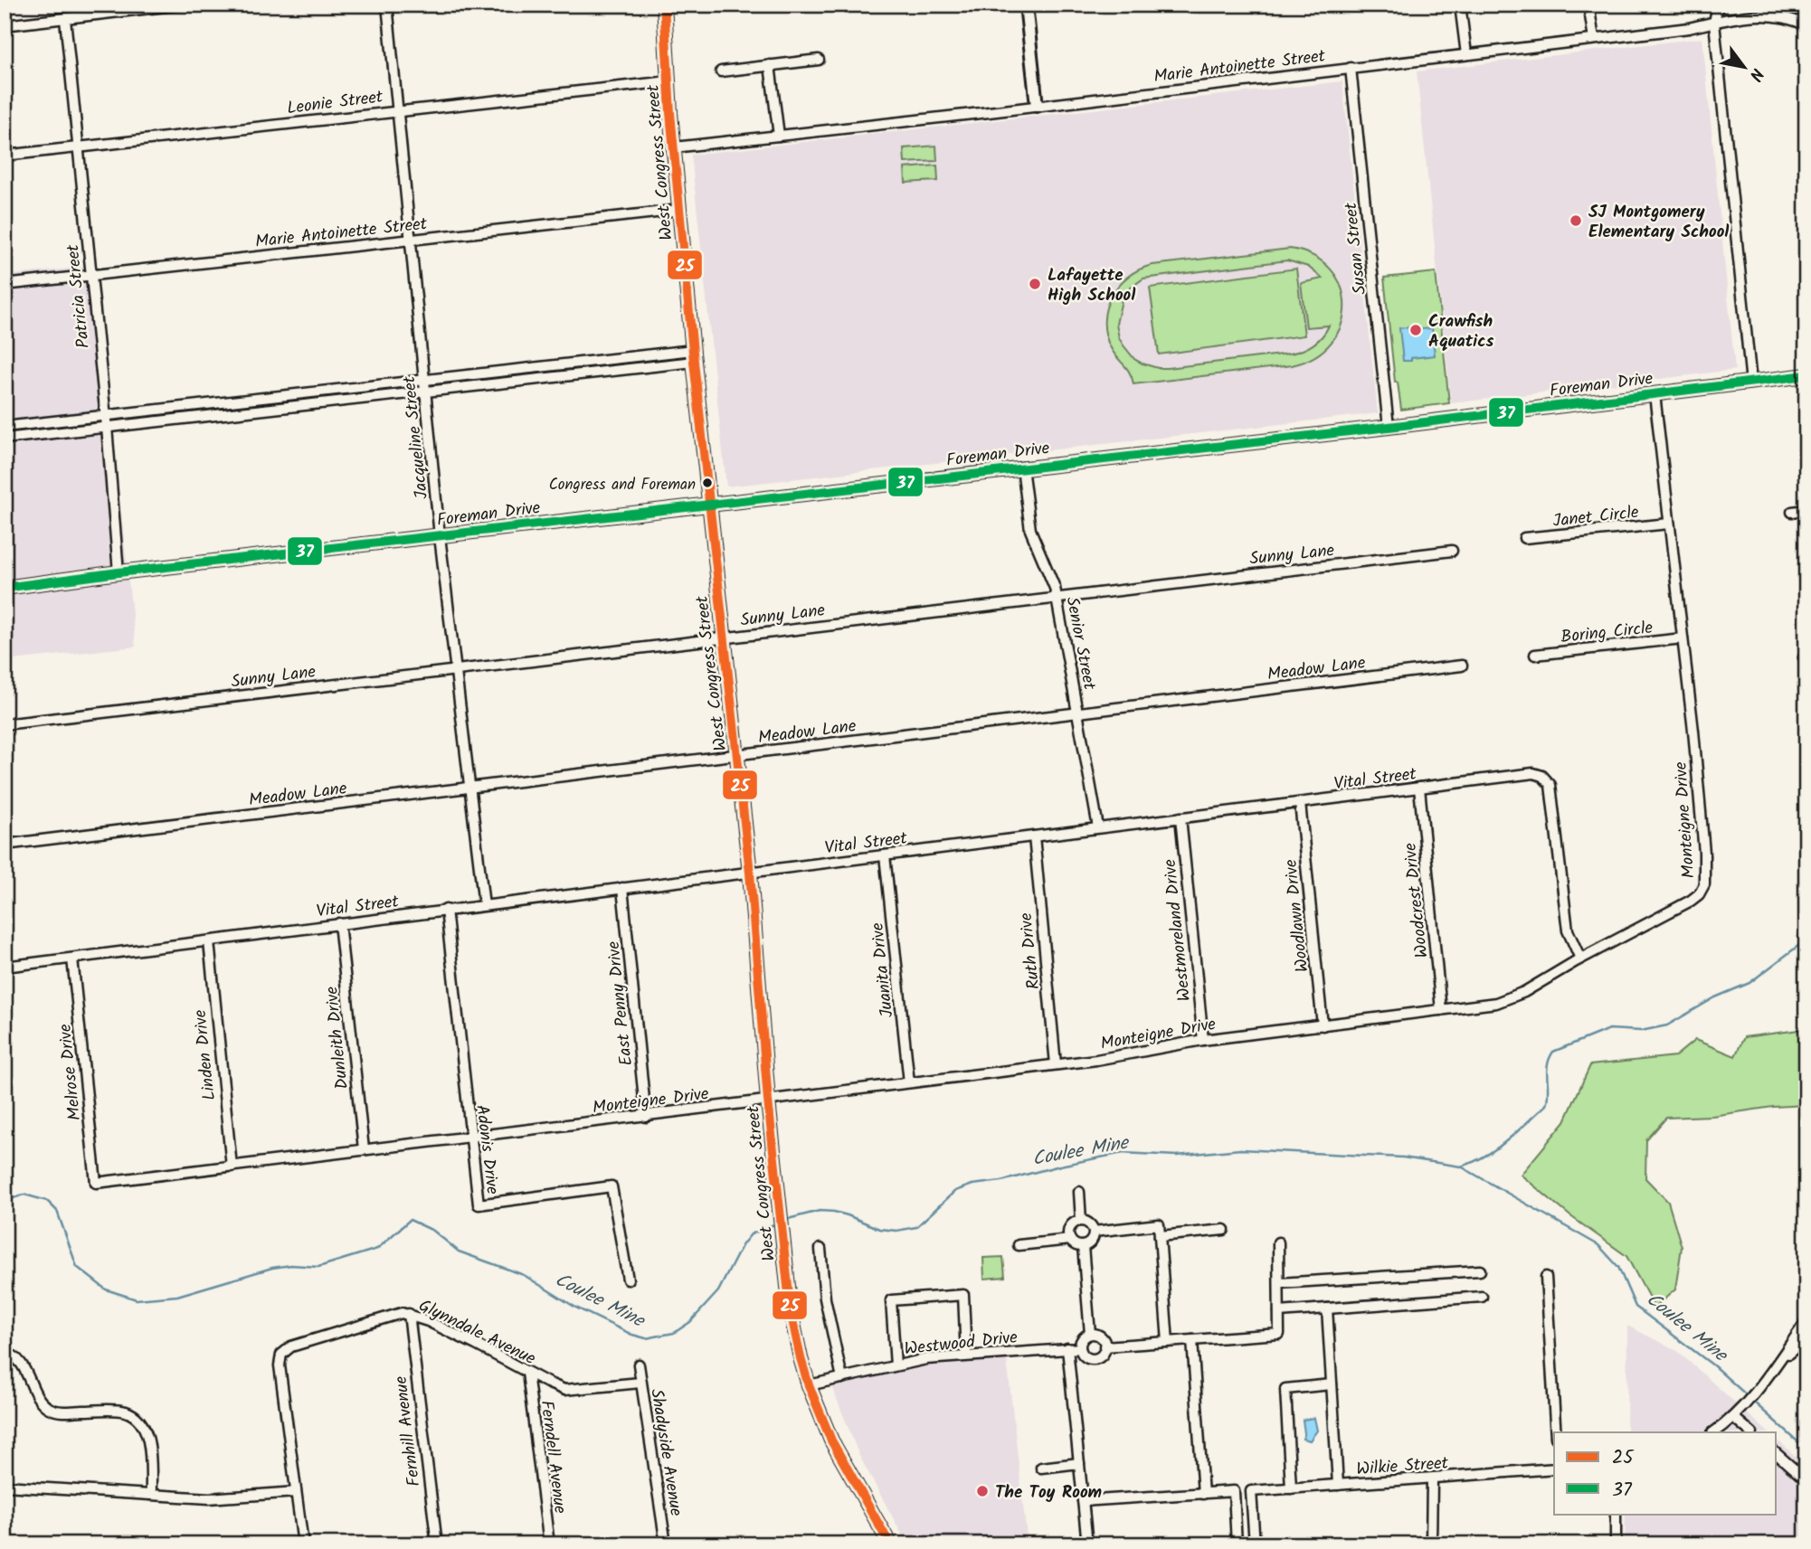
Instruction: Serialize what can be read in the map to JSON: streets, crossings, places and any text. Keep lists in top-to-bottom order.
{
  "streets": {
    "street": [
      "Marie Antoinette Street",
      "Leonie Street",
      "West Congress Street",
      "Susan Street",
      "Patricia Street",
      "Foreman Drive",
      "Jacqueline Street",
      "Janet Circle",
      "Sunny Lane",
      "Boring Circle",
      "Senior Street",
      "Meadow Lane",
      "Vital Street",
      "Monteigne Drive",
      "Woodcrest Drive",
      "Woodlawn Drive",
      "Westmoreland Drive",
      "Ruth Drive",
      "Juanita Drive",
      "East Penny Drive",
      "Dunleith Drive",
      "Linden Drive",
      "Melrose Drive",
      "Adonis Drive",
      "Glynndale Avenue",
      "Westwood Drive",
      "Fernhill Avenue",
      "Shadyside Avenue",
      "Ferndell Avenue",
      "Wilkie Street"
    ]
  },
  "crossings": [
    ["Marie Antoinette Street", "West Congress Street"],
    ["Marie Antoinette Street", "Susan Street"],
    ["Marie Antoinette Street", "Patricia Street"],
    ["Marie Antoinette Street", "Jacqueline Street"],
    ["Leonie Street", "West Congress Street"],
    ["Leonie Street", "Patricia Street"],
    ["Leonie Street", "Jacqueline Street"],
    ["West Congress Street", "Foreman Drive"],
    ["West Congress Street", "Sunny Lane"],
    ["West Congress Street", "Meadow Lane"],
    ["West Congress Street", "Vital Street"],
    ["West Congress Street", "Monteigne Drive"],
    ["West Congress Street", "Westwood Drive"],
    ["Susan Street", "Foreman Drive"],
    ["Patricia Street", "Foreman Drive"],
    ["Foreman Drive", "Jacqueline Street"],
    ["Foreman Drive", "Senior Street"],
    ["Foreman Drive", "Monteigne Drive"],
    ["Jacqueline Street", "Sunny Lane"],
    ["Jacqueline Street", "Meadow Lane"],
    ["Jacqueline Street", "Vital Street"],
    ["Janet Circle", "Monteigne Drive"],
    ["Sunny Lane", "Senior Street"],
    ["Boring Circle", "Monteigne Drive"],
    ["Senior Street", "Meadow Lane"],
    ["Senior Street", "Vital Street"],
    ["Vital Street", "Monteigne Drive"],
    ["Vital Street", "Woodcrest Drive"],
    ["Vital Street", "Woodlawn Drive"],
    ["Vital Street", "Westmoreland Drive"],
    ["Vital Street", "Ruth Drive"],
    ["Vital Street", "Juanita Drive"],
    ["Vital Street", "East Penny Drive"],
    ["Vital Street", "Dunleith Drive"],
    ["Vital Street", "Linden Drive"],
    ["Vital Street", "Melrose Drive"],
    ["Vital Street", "Adonis Drive"],
    ["Monteigne Drive", "Woodcrest Drive"],
    ["Monteigne Drive", "Woodlawn Drive"],
    ["Monteigne Drive", "Westmoreland Drive"],
    ["Monteigne Drive", "Ruth Drive"],
    ["Monteigne Drive", "Juanita Drive"],
    ["Monteigne Drive", "East Penny Drive"],
    ["Monteigne Drive", "Dunleith Drive"],
    ["Monteigne Drive", "Linden Drive"],
    ["Monteigne Drive", "Melrose Drive"],
    ["Monteigne Drive", "Adonis Drive"],
    ["Glynndale Avenue", "Fernhill Avenue"],
    ["Glynndale Avenue", "Shadyside Avenue"],
    ["Glynndale Avenue", "Ferndell Avenue"]
  ],
  "water": ["Coulee Mine"],
  "places": [
    "SJ Montgomery Elementary School",
    "Lafayette High School",
    "Crawfish Aquatics",
    "Congress and Foreman",
    "The Toy Room"
  ],
  "lines": ["transit line 25", "transit line 37"],
  "legend": ["25", "37"],
  "north": "bottom right"
}
